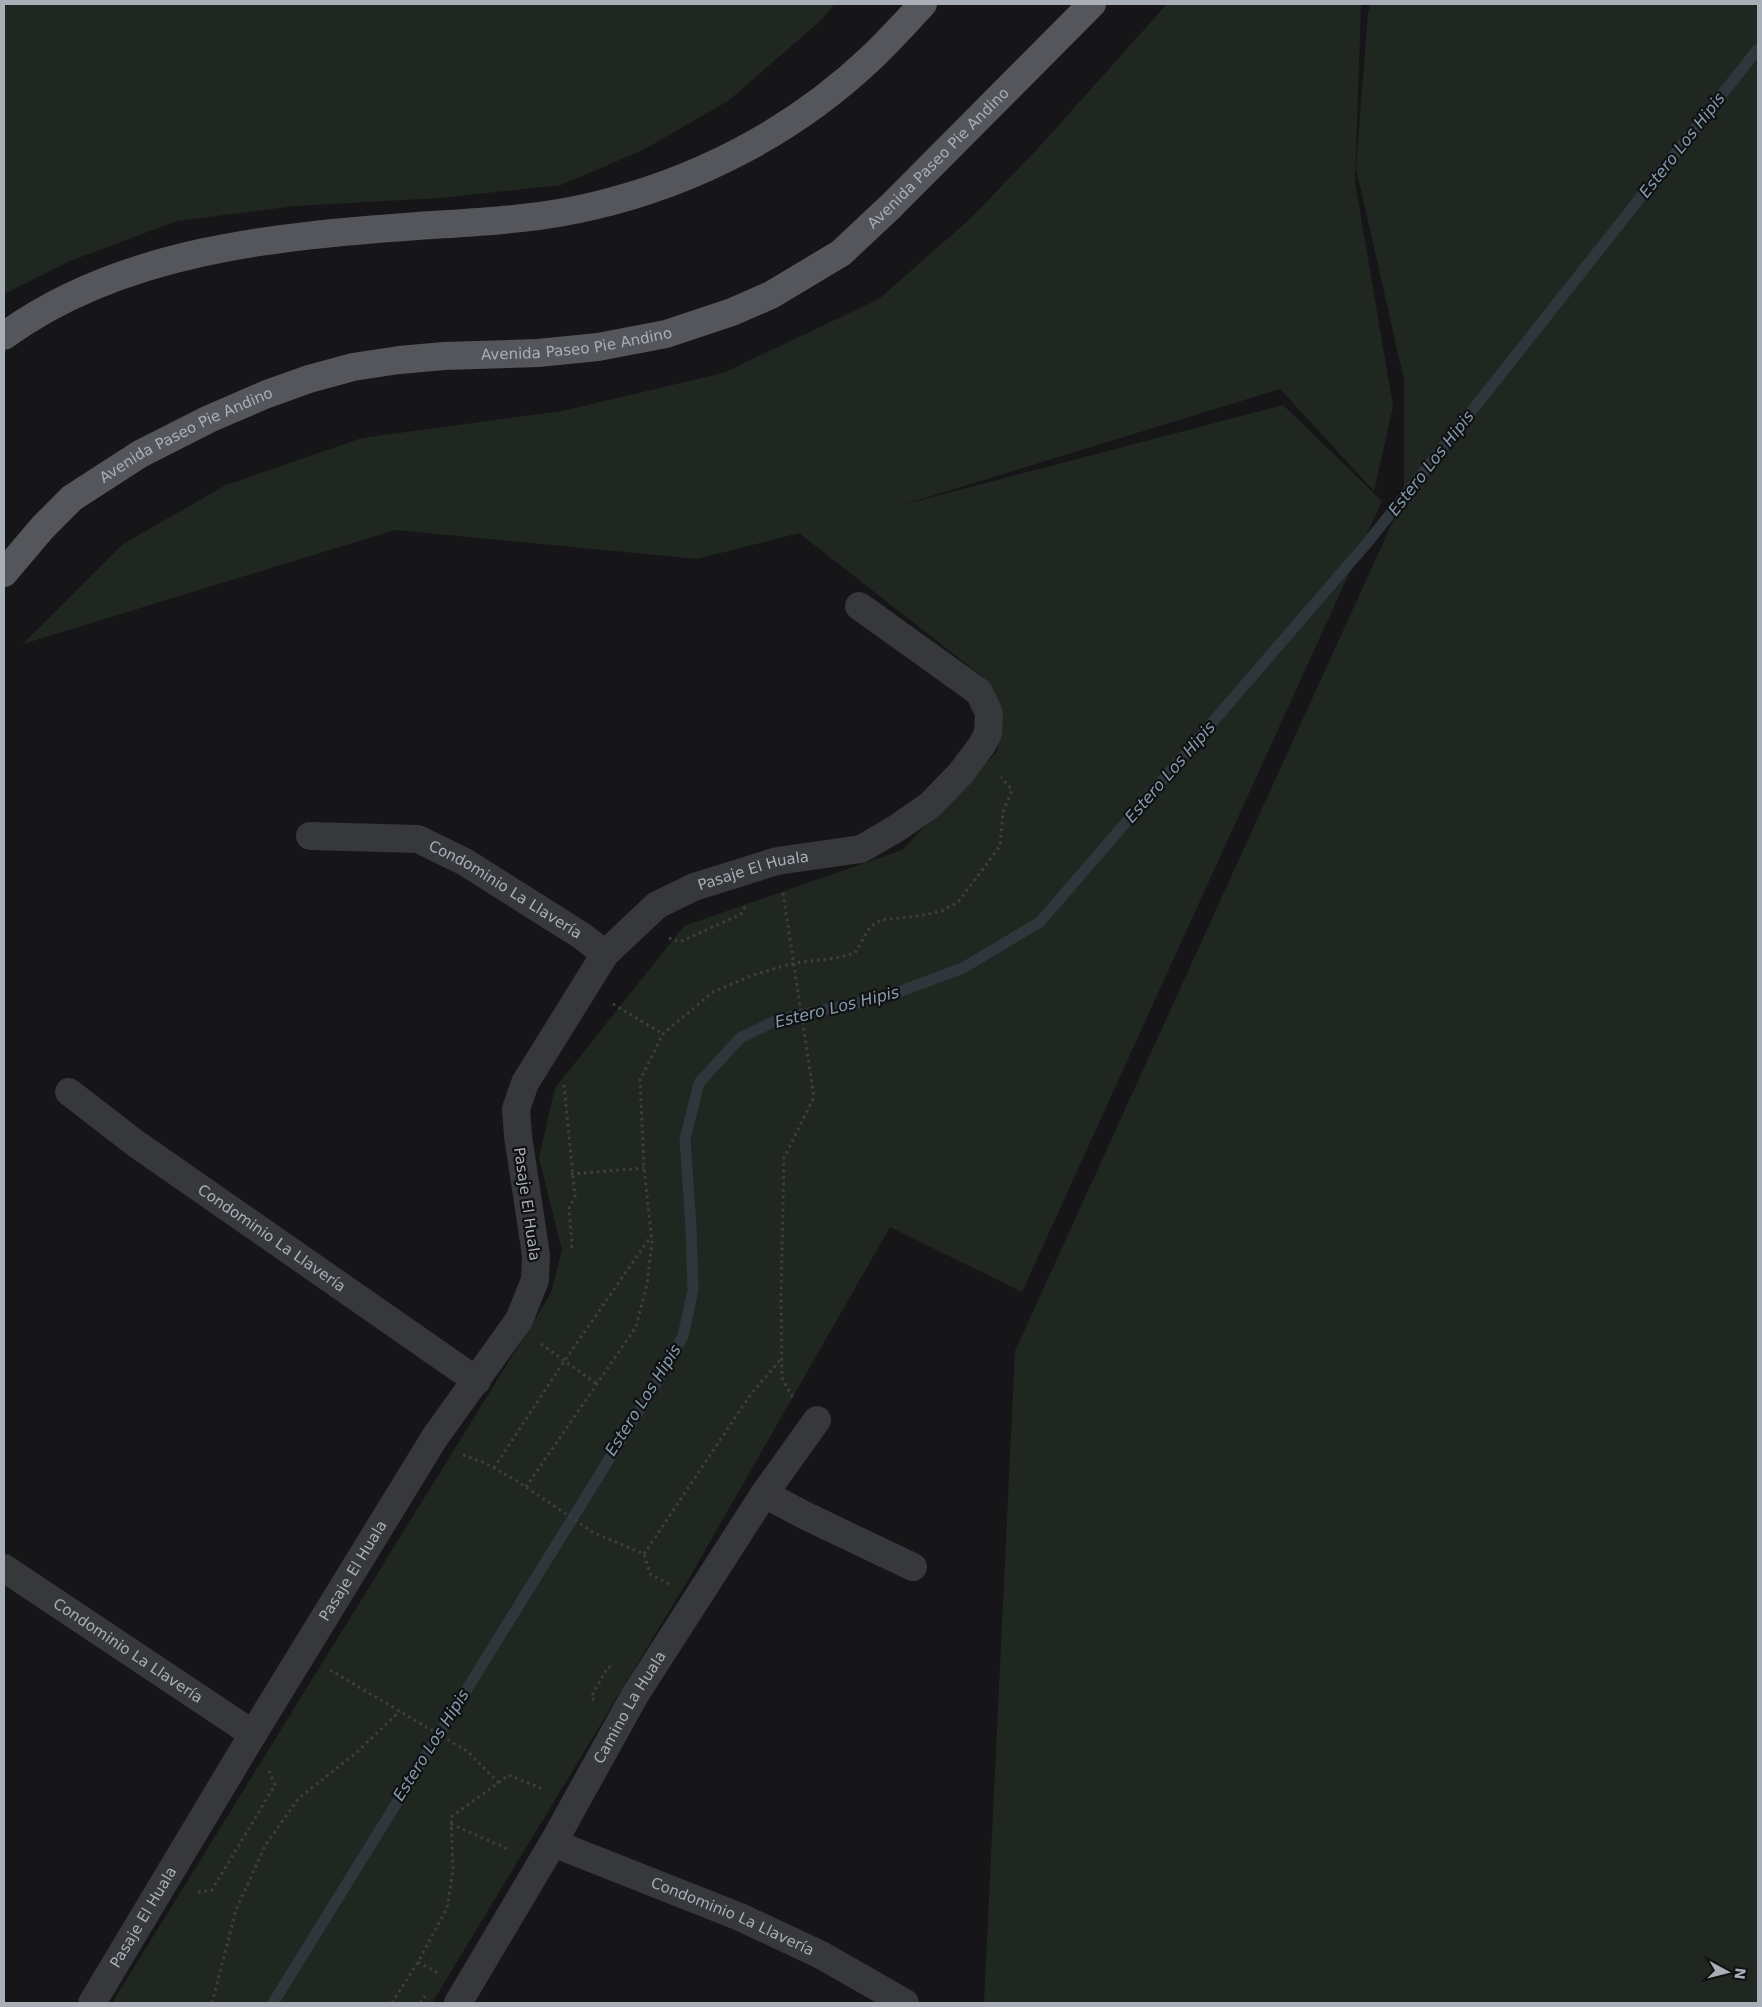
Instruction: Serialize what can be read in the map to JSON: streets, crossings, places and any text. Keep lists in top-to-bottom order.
{
  "streets": {
    "main road": ["Avenida Paseo Pie Andino"],
    "street": ["Pasaje El Huala", "Condominio La Llavería", "Camino La Huala"]
  },
  "crossings": [
    ["Pasaje El Huala", "Condominio La Llavería"],
    ["Condominio La Llavería", "Camino La Huala"]
  ],
  "water": ["Estero Los Hipis"],
  "north": "right"
}
